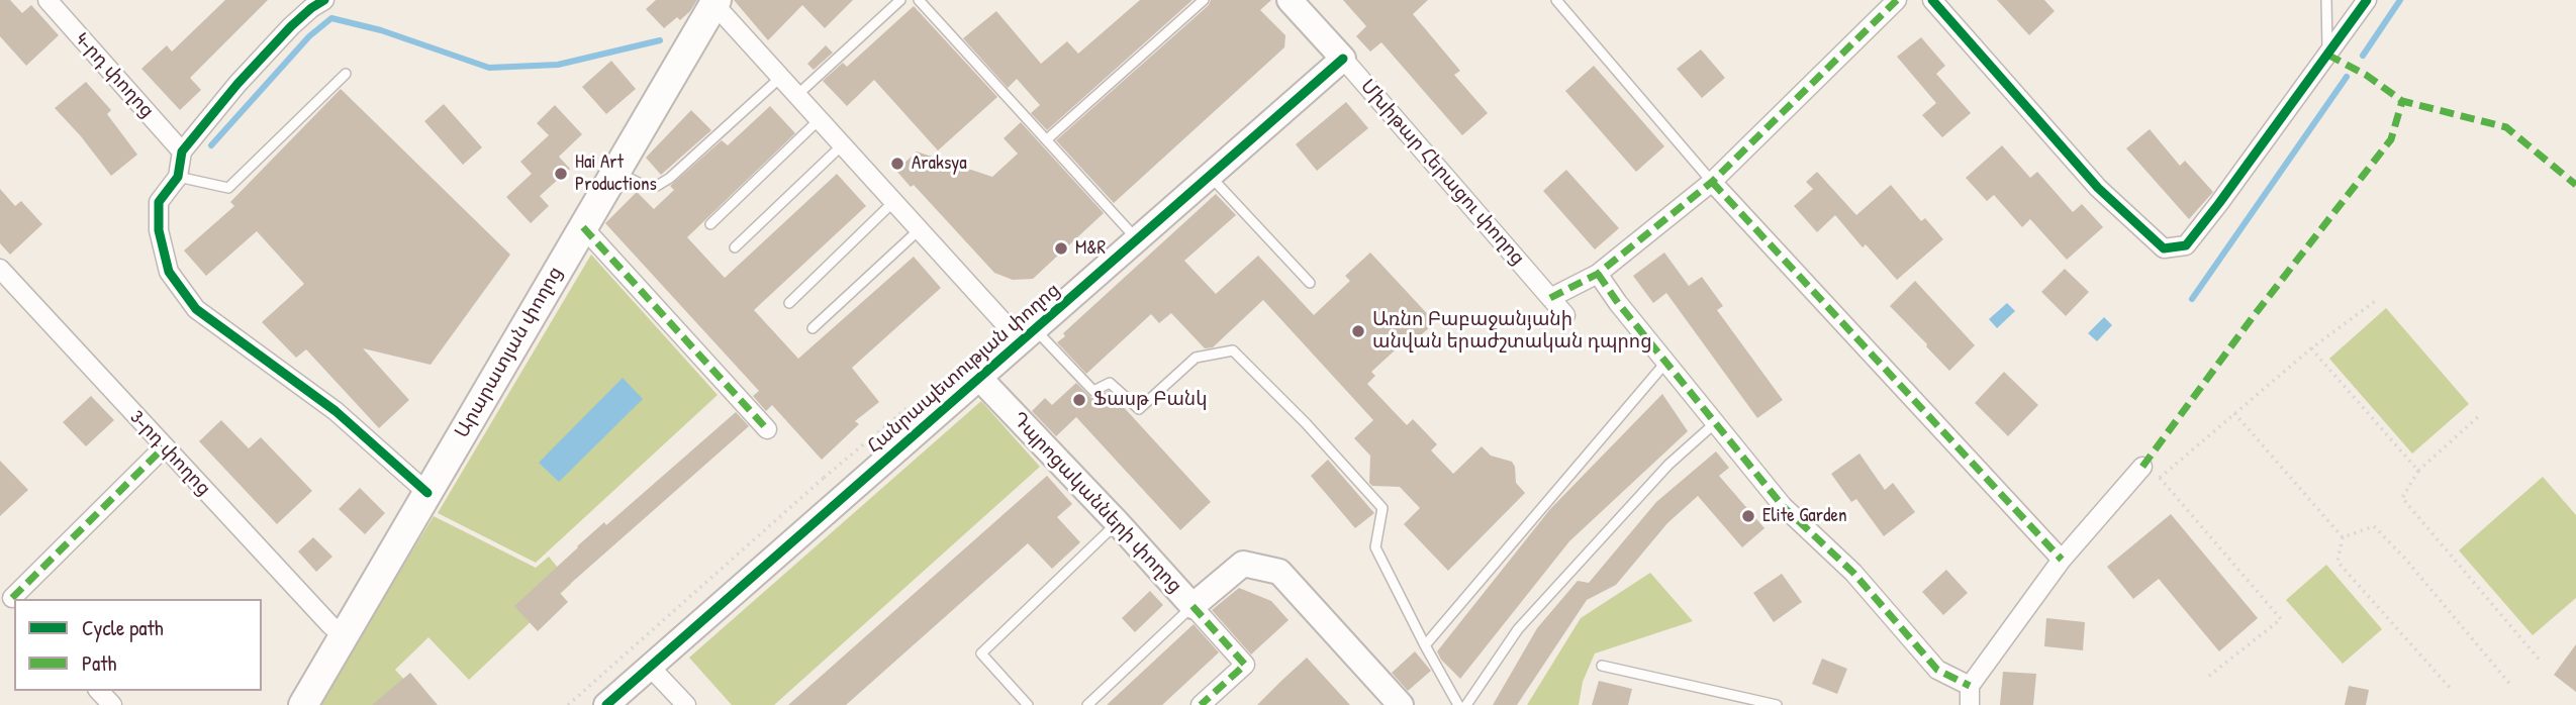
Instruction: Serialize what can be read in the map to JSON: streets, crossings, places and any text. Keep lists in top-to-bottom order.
{
  "streets": {
    "main road": ["Արարատյան փողոց"],
    "street": [
      "4-րդ փողոց",
      "Մխիթար Հերացու փողոց",
      "Հանրապետության փողոց",
      "3-րդ փողոց",
      "Դպրոցականների փողոց"
    ]
  },
  "crossings": [
    ["Մխիթար Հերացու փողոց", "Հանրապետության փողոց"],
    ["Արարատյան փողոց", "3-րդ փողոց"],
    ["Հանրապետության փողոց", "Դպրոցականների փողոց"]
  ],
  "places": [
    "Araksya",
    "Hai Art Productions",
    "M&R",
    "Առնո Բաբաջանյանի անվան երաժշտական դպրոց",
    "Ֆասթ Բանկ",
    "Elite Garden"
  ],
  "legend": ["Cycle path", "Path"]
}
